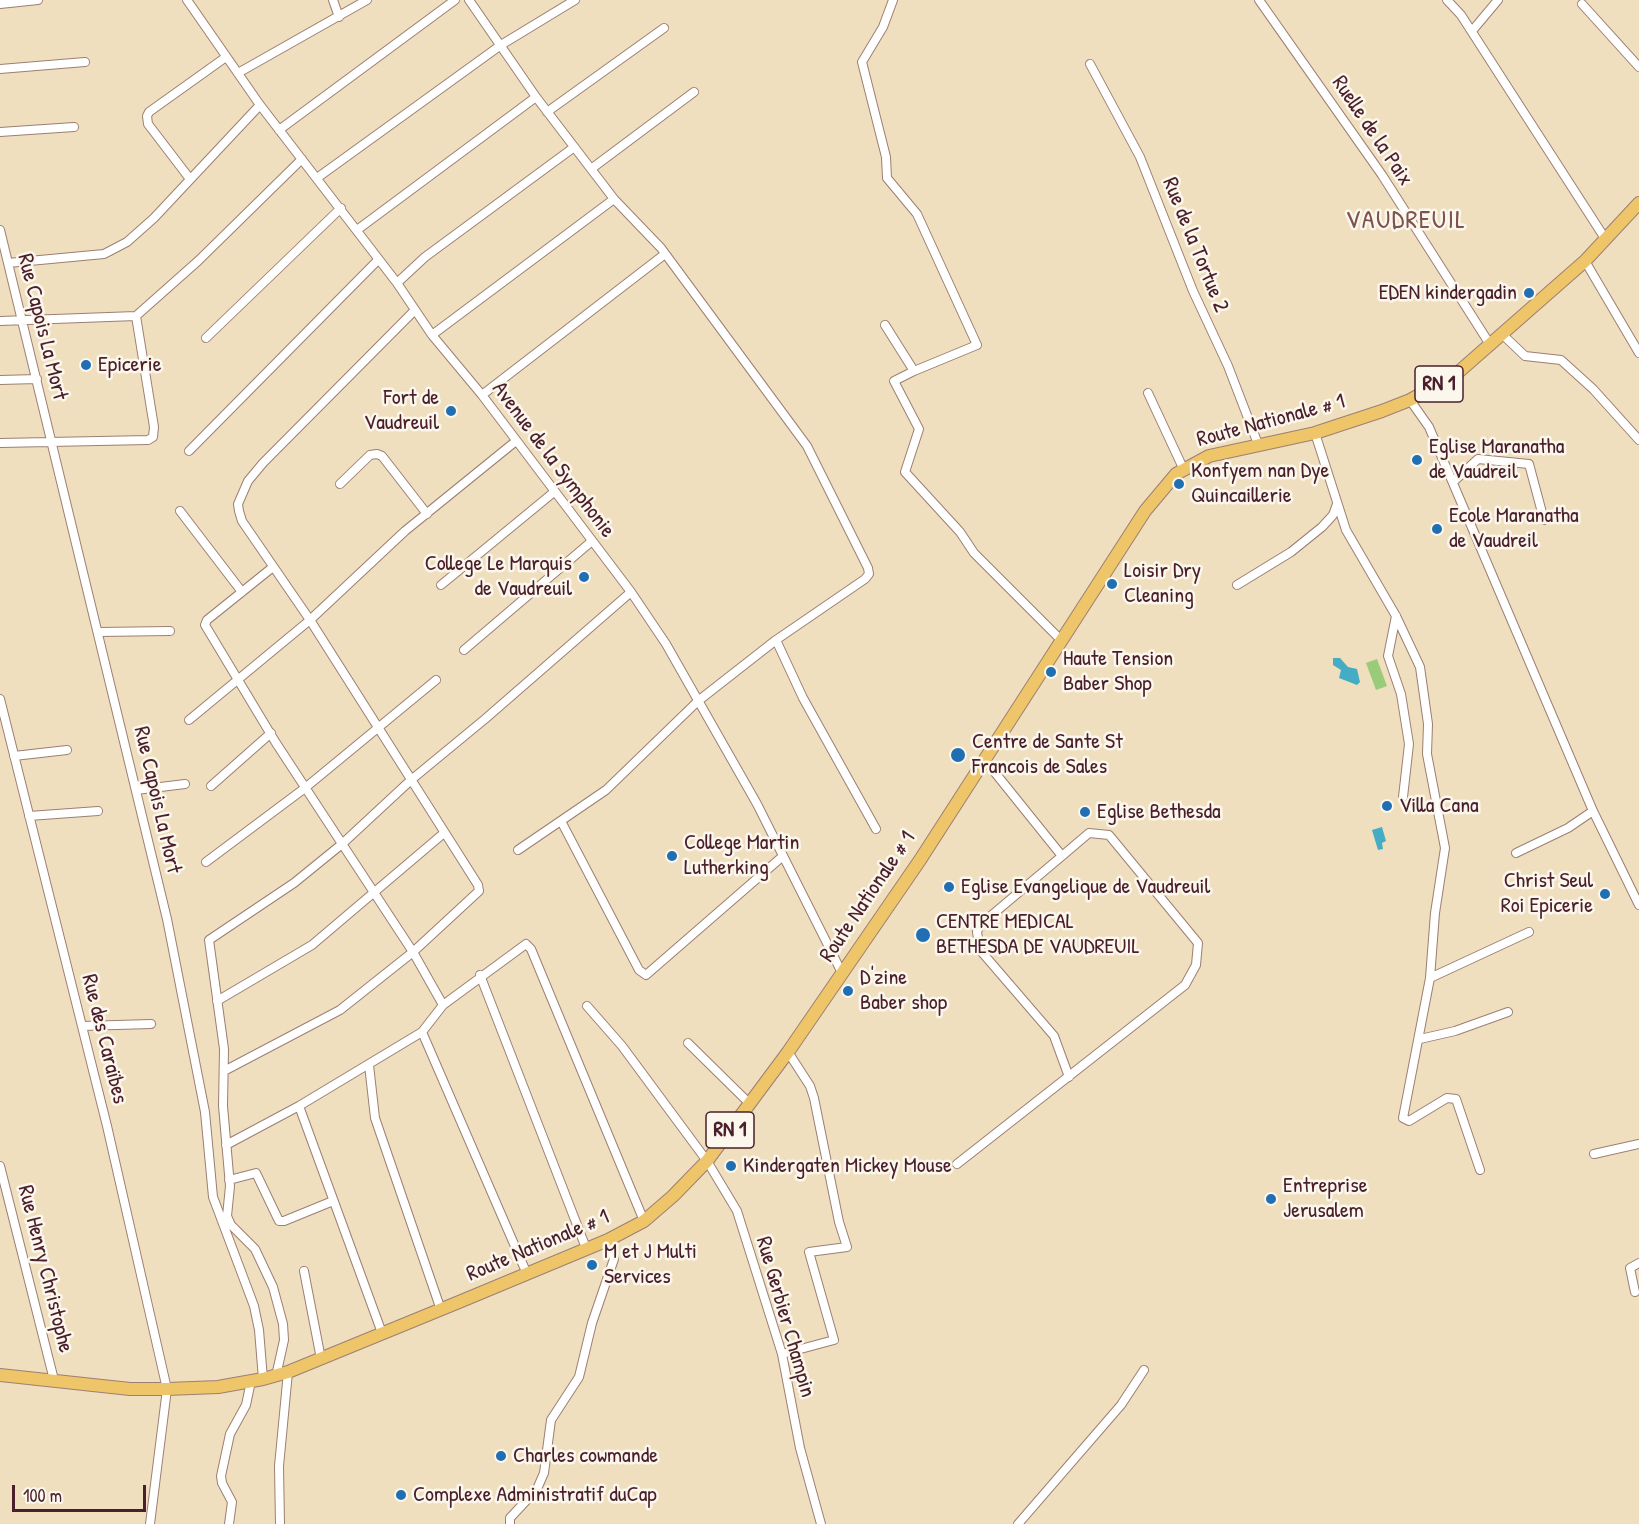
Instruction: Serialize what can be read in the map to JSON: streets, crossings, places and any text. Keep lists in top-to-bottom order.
{
  "streets": {
    "main road": ["RN 1", "Route Nationale # 1"],
    "street": [
      "Ruelle de la Paix",
      "Rue de la Tortue 2",
      "Rue Capois La Mort",
      "Avenue de la Symphonie",
      "Rue des Caraïbes",
      "Rue Henry Christophe",
      "Rue Gerbier Champin"
    ]
  },
  "crossings": [
    ["Ruelle de la Paix", "Route Nationale # 1"],
    ["Rue de la Tortue 2", "Route Nationale # 1"],
    ["Rue Capois La Mort", "Route Nationale # 1"],
    ["Route Nationale # 1", "Avenue de la Symphonie"],
    ["Route Nationale # 1", "Rue des Caraïbes"],
    ["Route Nationale # 1", "Rue Henry Christophe"],
    ["Route Nationale # 1", "Rue Gerbier Champin"]
  ],
  "districts": ["VAUDREUIL"],
  "places": [
    "EDEN kindergadin",
    "Epicerie",
    "Fort de Vaudreuil",
    "Eglise Maranatha de Vaudreil",
    "Konfyem nan Dye Quincaillerie",
    "Ecole Maranatha de Vaudreil",
    "College Le Marquis de Vaudreuil",
    "Loisir Dry Cleaning",
    "Haute Tension Baber Shop",
    "Centre de Sante St Francois de Sales",
    "Villa Cana",
    "Eglise Bethesda",
    "College Martin Lutherking",
    "Eglise Evangelique de Vaudreuil",
    "Christ Seul Roi Epicerie",
    "CENTRE MEDICAL BETHESDA DE VAUDREUIL",
    "D'zine Baber shop",
    "Kindergaten Mickey Mouse",
    "Entreprise Jerusalem",
    "M et J Multi Services",
    "Charles cowmande",
    "Complexe Administratif duCap"
  ],
  "scale_bar": "100 m"
}
